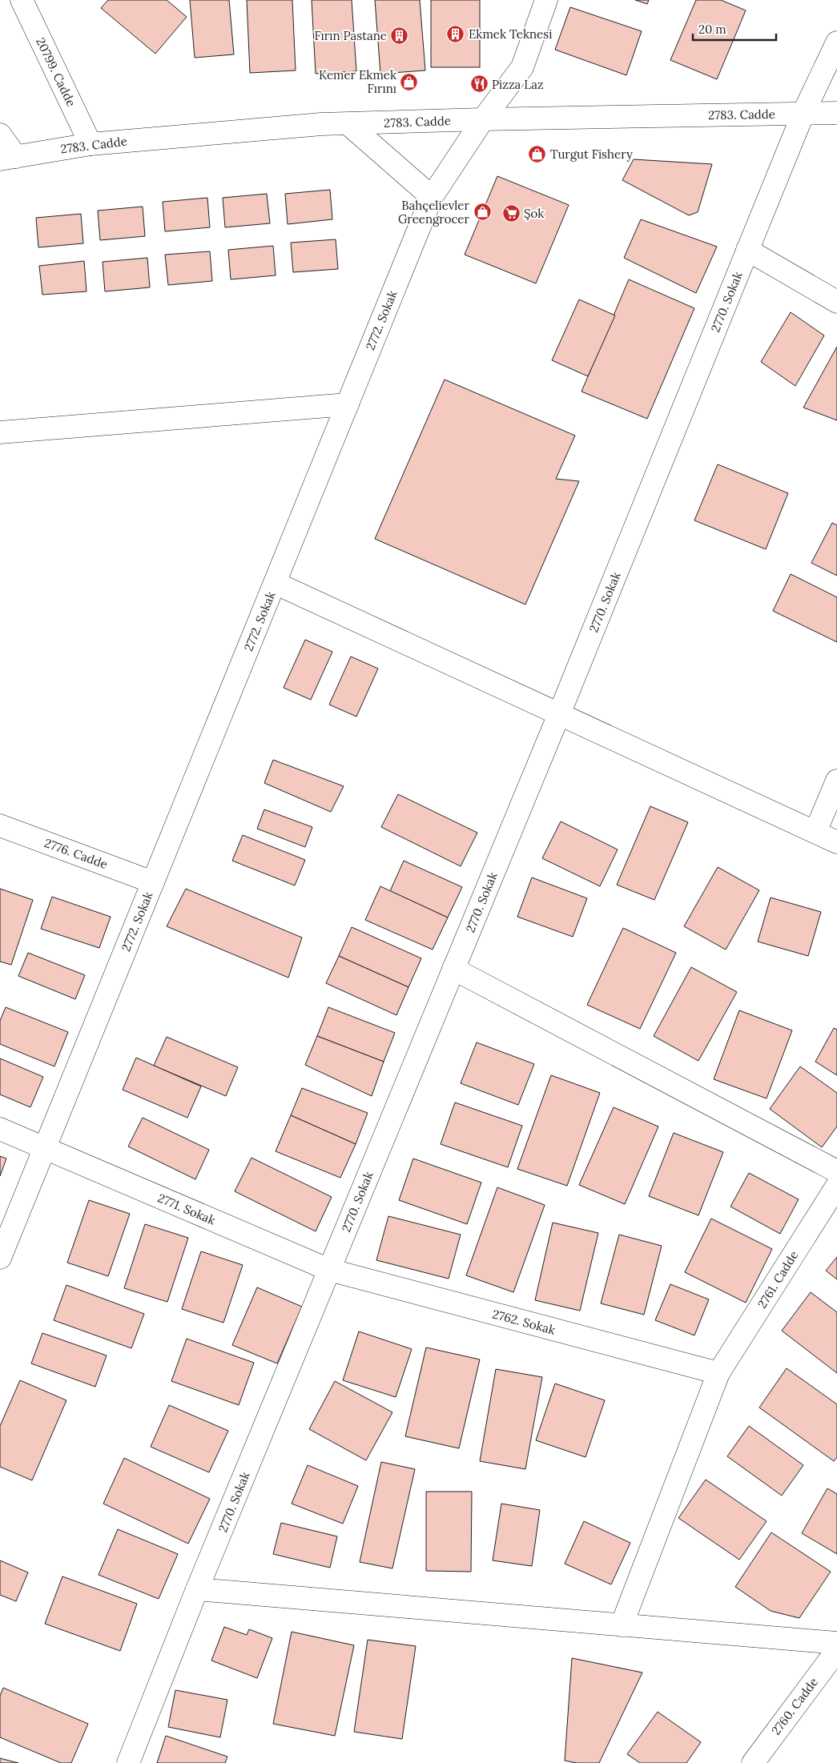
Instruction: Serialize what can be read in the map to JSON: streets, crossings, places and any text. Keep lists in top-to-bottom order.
{
  "streets": {
    "street": [
      "20799. Cadde",
      "2783. Cadde",
      "2770. Sokak",
      "2772. Sokak",
      "2776. Cadde",
      "2771. Sokak",
      "2761. Cadde",
      "2762. Sokak",
      "2760. Cadde"
    ]
  },
  "crossings": [
    ["20799. Cadde", "2783. Cadde"],
    ["2783. Cadde", "2770. Sokak"],
    ["2783. Cadde", "2772. Sokak"],
    ["2770. Sokak", "2771. Sokak"],
    ["2770. Sokak", "2762. Sokak"],
    ["2772. Sokak", "2776. Cadde"],
    ["2772. Sokak", "2771. Sokak"],
    ["2771. Sokak", "2762. Sokak"],
    ["2761. Cadde", "2762. Sokak"]
  ],
  "places": {
    "building": ["Ekmek Teknesi", "Fırın Pastane"],
    "shop": ["Kemer Ekmek Fırını", "Turgut Fishery", "Bahçelievler Greengrocer"],
    "restaurant": ["Pizza Laz"],
    "supermarket": ["Şok"]
  },
  "scale_bar": "20 m"
}
